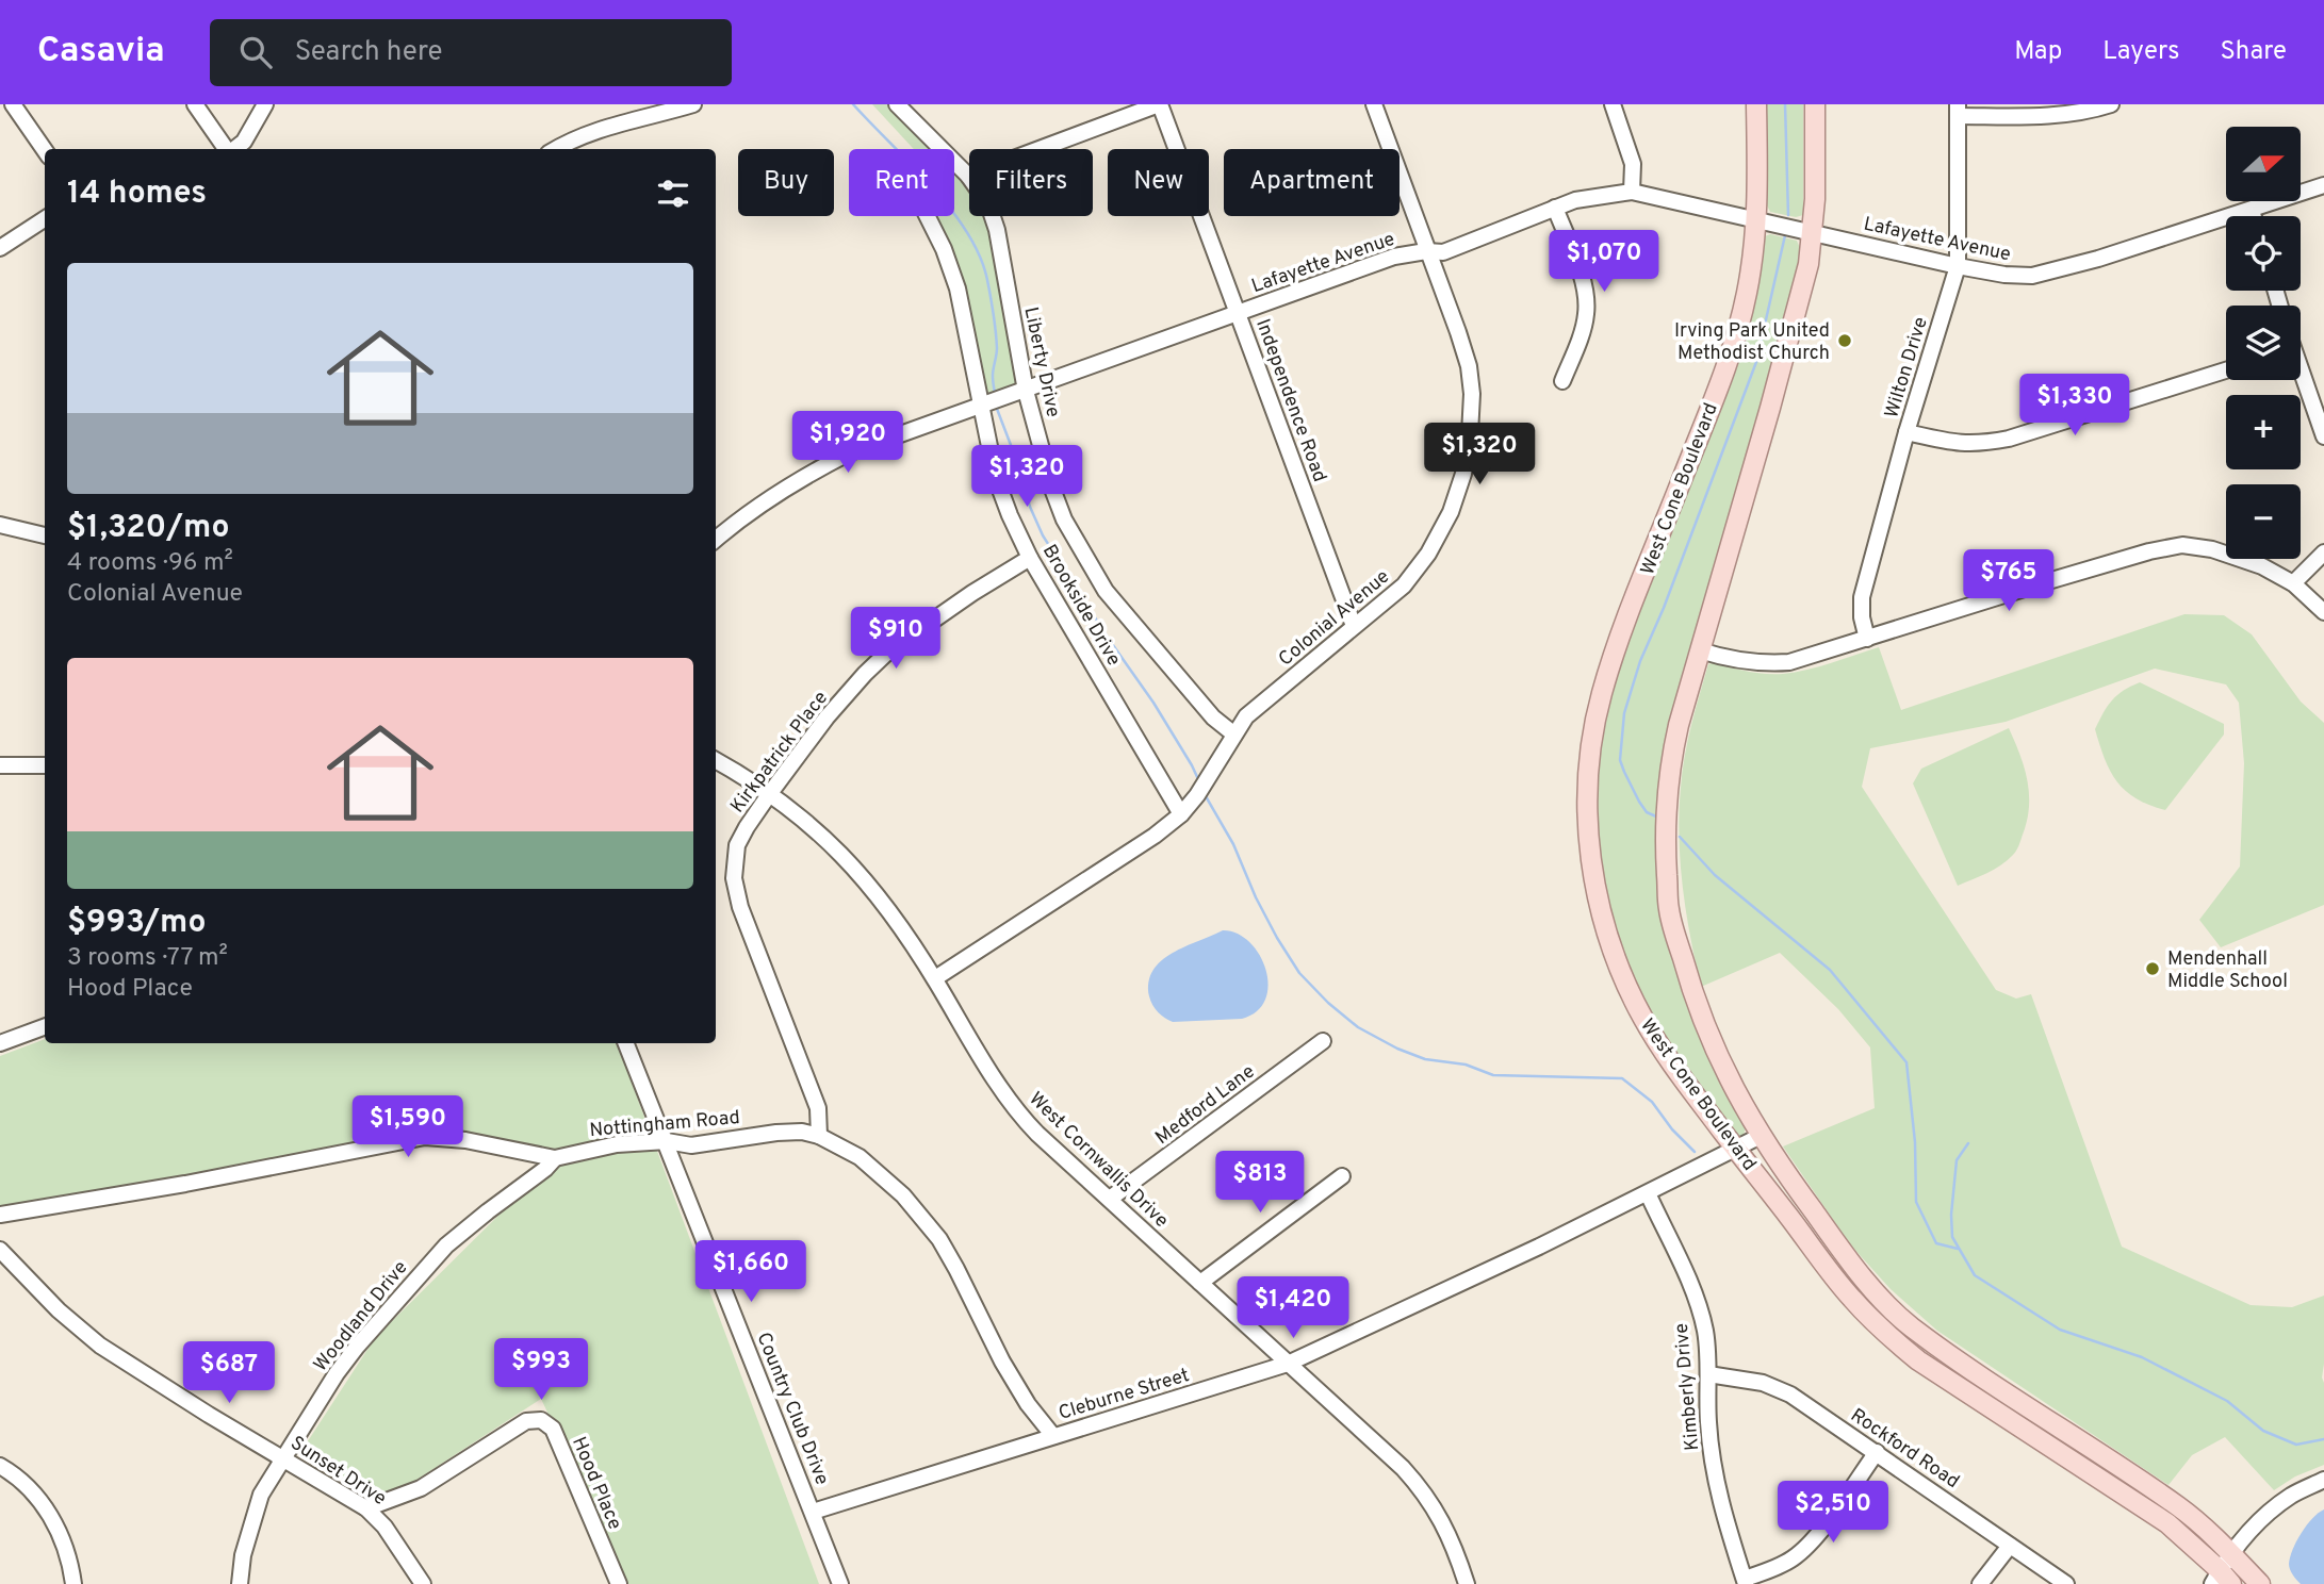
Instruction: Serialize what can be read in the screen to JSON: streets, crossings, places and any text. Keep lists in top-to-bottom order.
{
  "streets": {
    "main road": ["West Cone Boulevard"],
    "street": [
      "Lafayette Avenue",
      "Liberty Drive",
      "Wilton Drive",
      "Independence Road",
      "Brookside Drive",
      "Colonial Avenue",
      "Kirkpatrick Place",
      "Medford Lane",
      "Nottingham Road",
      "West Cornwallis Drive",
      "Woodland Drive",
      "Kimberly Drive",
      "Cleburne Street",
      "Country Club Drive",
      "Rockford Road",
      "Sunset Drive",
      "Hood Place"
    ]
  },
  "crossings": [
    ["Lafayette Avenue", "Liberty Drive"],
    ["Lafayette Avenue", "Wilton Drive"],
    ["Lafayette Avenue", "Independence Road"],
    ["Lafayette Avenue", "West Cone Boulevard"],
    ["Lafayette Avenue", "Brookside Drive"],
    ["Lafayette Avenue", "Colonial Avenue"],
    ["Liberty Drive", "Colonial Avenue"],
    ["Independence Road", "Colonial Avenue"],
    ["West Cone Boulevard", "Cleburne Street"],
    ["Brookside Drive", "Colonial Avenue"],
    ["Brookside Drive", "Kirkpatrick Place"],
    ["Colonial Avenue", "West Cornwallis Drive"],
    ["Kirkpatrick Place", "Nottingham Road"],
    ["Kirkpatrick Place", "West Cornwallis Drive"],
    ["Medford Lane", "West Cornwallis Drive"],
    ["Nottingham Road", "Woodland Drive"],
    ["Nottingham Road", "Cleburne Street"],
    ["Nottingham Road", "Country Club Drive"],
    ["West Cornwallis Drive", "Cleburne Street"],
    ["Woodland Drive", "Sunset Drive"],
    ["Kimberly Drive", "Cleburne Street"],
    ["Kimberly Drive", "Rockford Road"],
    ["Cleburne Street", "Country Club Drive"],
    ["Sunset Drive", "Hood Place"]
  ],
  "places": ["Irving Park United Methodist Church", "Mendenhall Middle School"],
  "north": "right",
  "page": {
    "header": "Casavia",
    "search": "Search here",
    "nav": ["Map", "Layers", "Share"],
    "map_buttons": ["+", "−"],
    "chip": [
      "Buy",
      "Rent",
      "Filters",
      "New",
      "Apartment"
    ],
    "heading": "14 homes",
    "price": [
      "$1,070",
      "$1,330",
      "$1,920",
      "$1,320",
      "$1,320",
      "$765",
      "$910",
      "$1,590",
      "$813",
      "$1,660",
      "$1,420",
      "$993",
      "$687",
      "$2,510"
    ],
    "list": [
      {
        "name": "$1,320/mo",
        "note": "4 rooms · 96 m² · Colonial Avenue"
      },
      {
        "name": "$993/mo",
        "note": "3 rooms · 77 m² · Hood Place"
      }
    ]
  }
}
